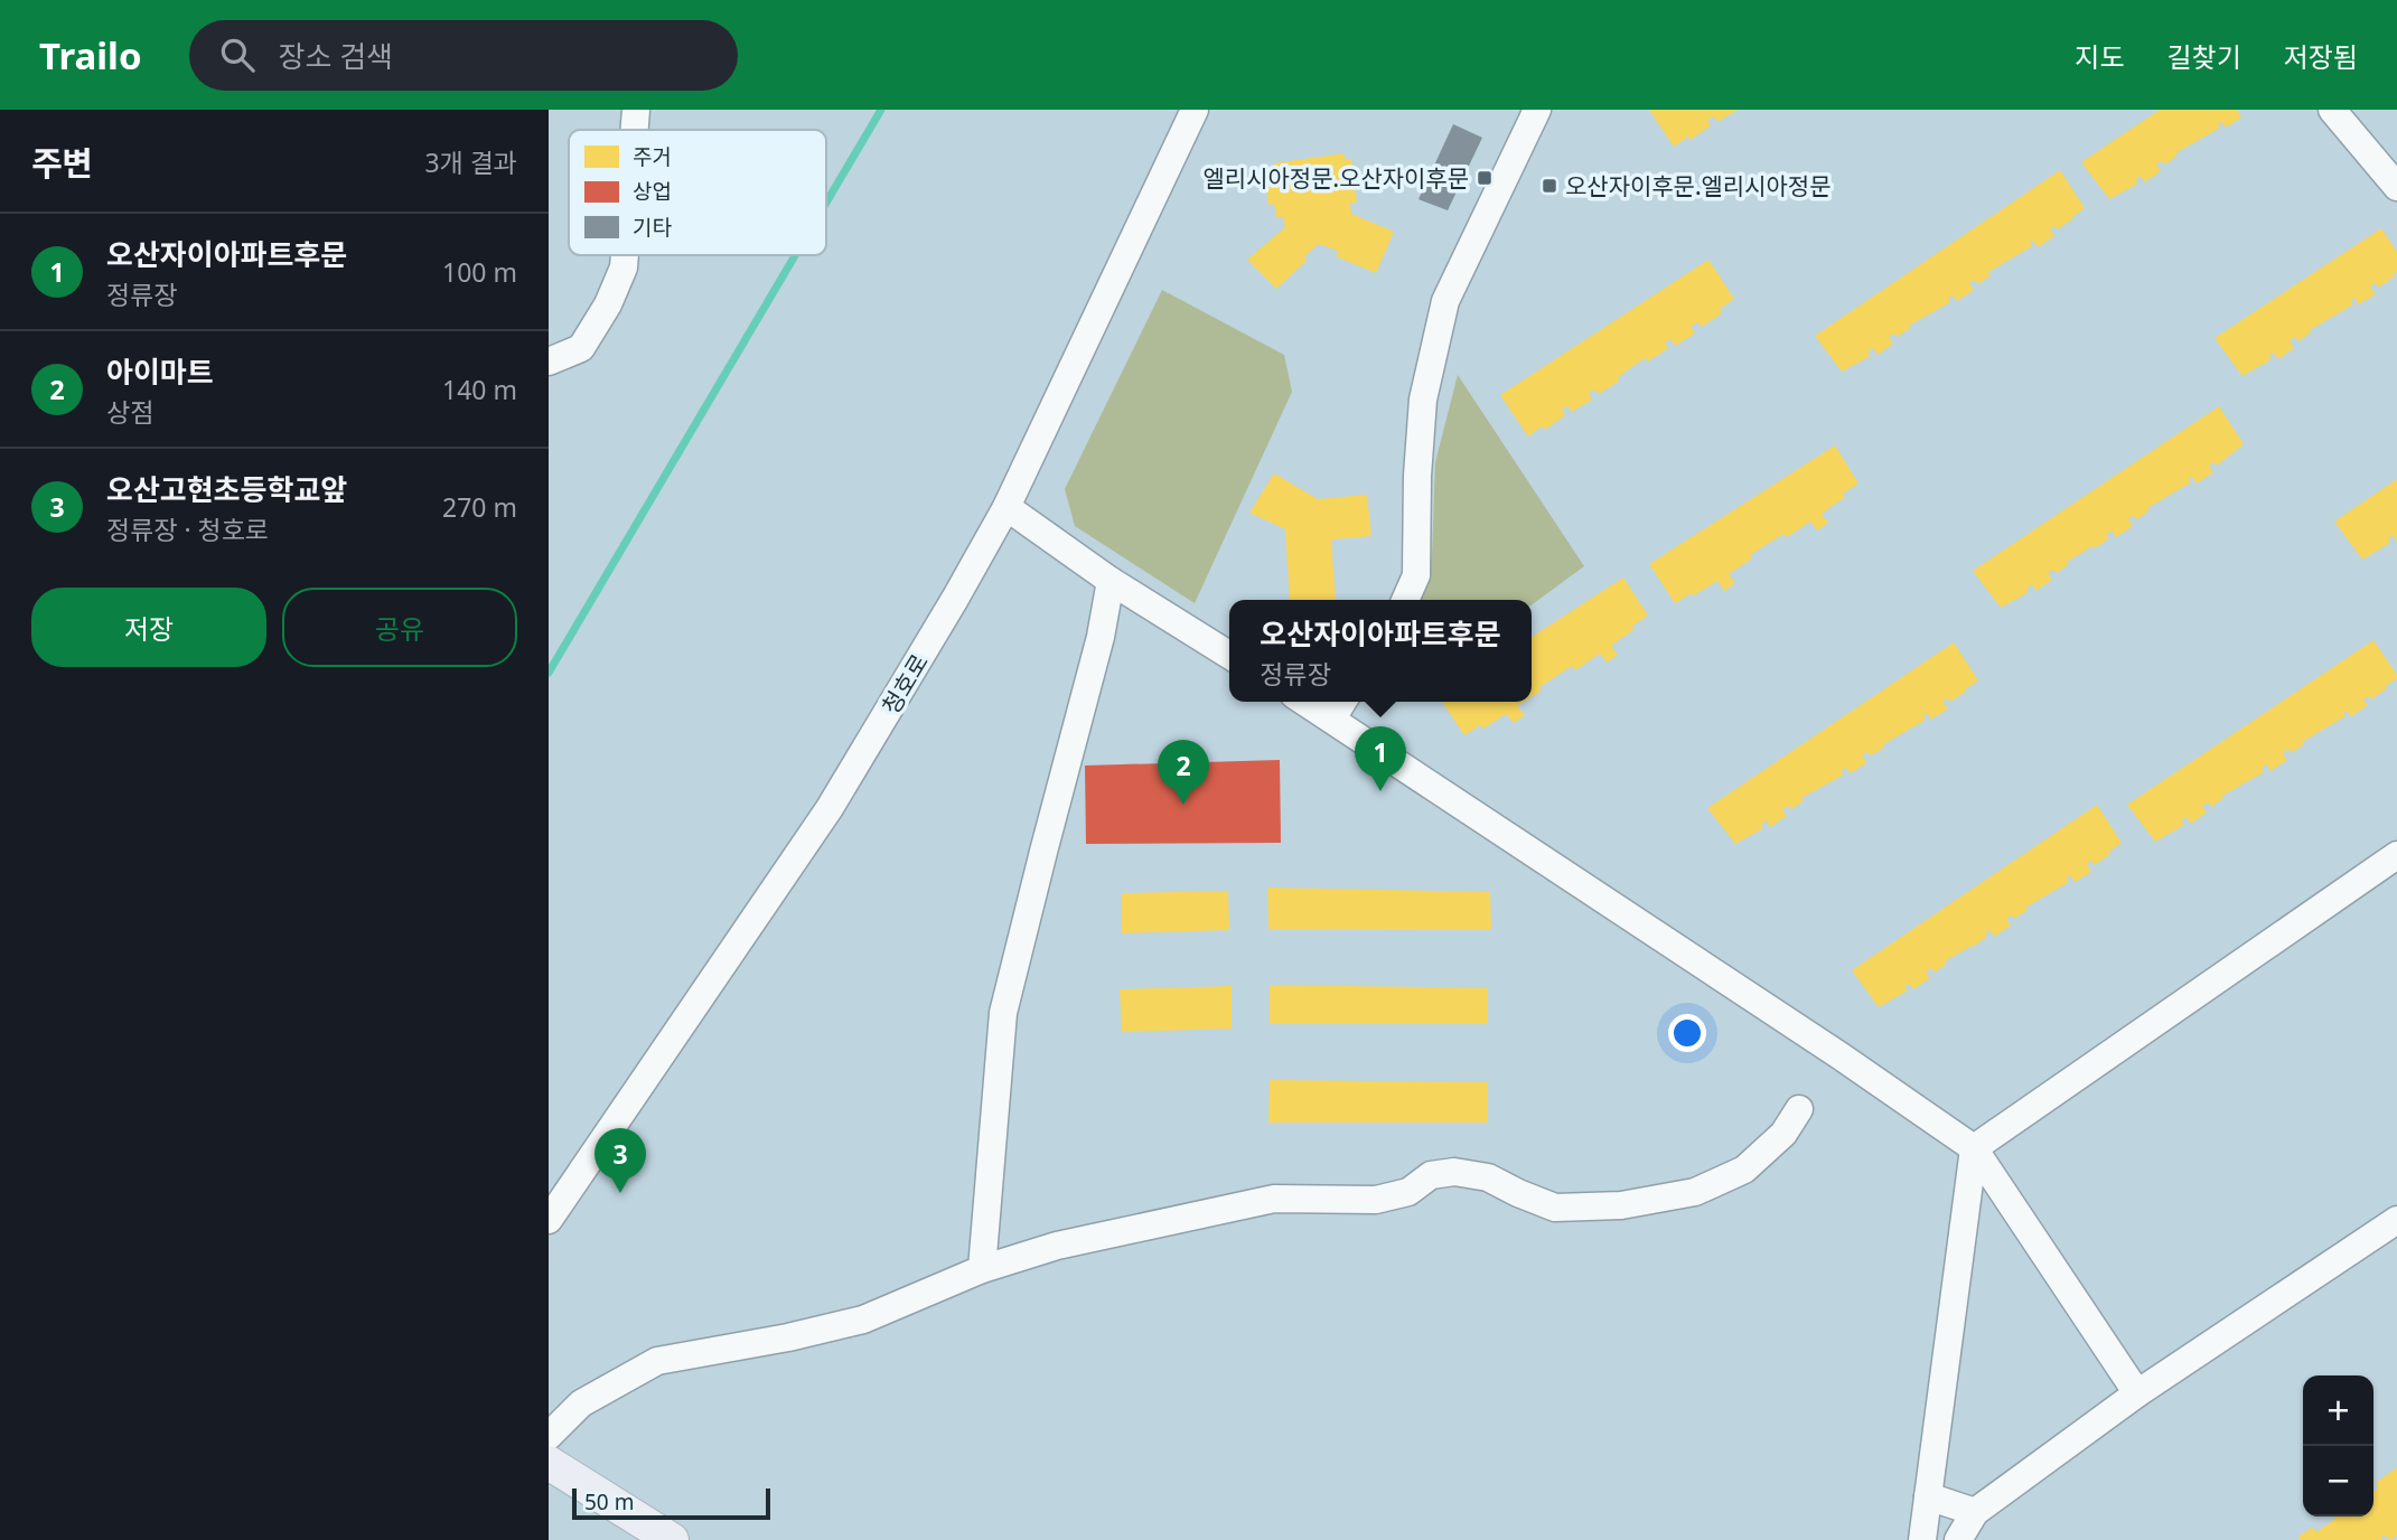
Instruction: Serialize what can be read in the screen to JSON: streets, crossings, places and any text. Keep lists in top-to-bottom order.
{
  "streets": {
    "street": ["청호로"]
  },
  "places": {
    "transit": ["엘리시아정문.오산자이후문", "오산자이후문.엘리시아정문"]
  },
  "legend": ["주거", "상업", "기타"],
  "scale_bar": "50 m",
  "page": {
    "header": "Trailo",
    "search": "장소 검색",
    "nav": ["지도", "길찾기", "저장됨"],
    "heading": ["주변", "3개 결과"],
    "list": [
      {
        "mark": "1",
        "name": "오산자이아파트후문",
        "note": "정류장",
        "value": "100 m"
      },
      {
        "mark": "2",
        "name": "아이마트",
        "note": "상점",
        "value": "140 m"
      },
      {
        "mark": "3",
        "name": "오산고현초등학교앞",
        "note": "정류장 · 청호로",
        "value": "270 m"
      }
    ],
    "buttons": ["저장", "공유"],
    "popup": ["오산자이아파트후문", "정류장"],
    "pins": ["1", "2", "3"],
    "map_buttons": ["+", "−"],
    "scale": "50 m"
  }
}
